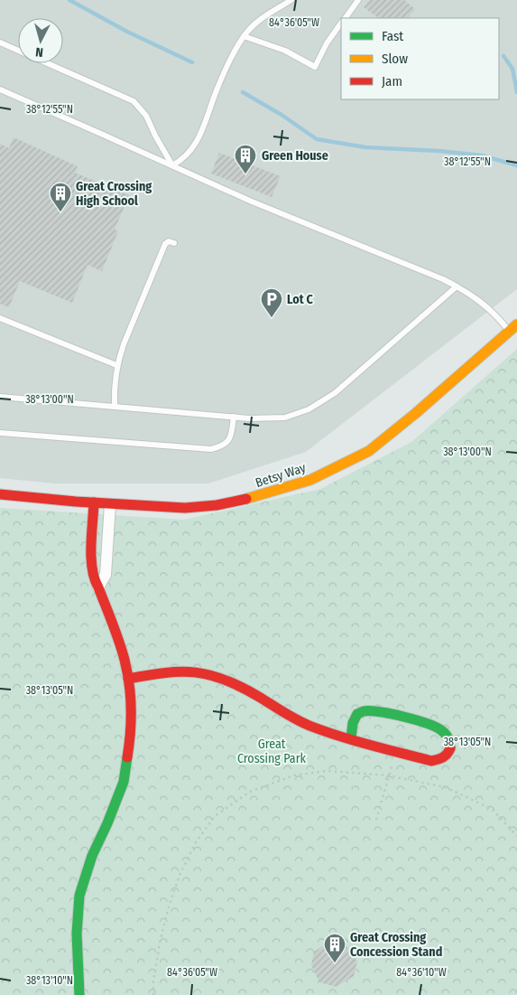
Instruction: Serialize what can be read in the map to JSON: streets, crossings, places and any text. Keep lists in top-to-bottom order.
{
  "streets": {
    "street": ["Betsy Way"]
  },
  "parks": ["Great Crossing Park"],
  "places": {
    "building": ["Green House", "Great Crossing High School", "Great Crossing Concession Stand"],
    "parking": ["Lot C"]
  },
  "legend": ["Fast", "Slow", "Jam"],
  "north": "bottom",
  "coordinates": [
    "84°36'05\"W",
    "38°12'55\"N",
    "38°13'00\"N",
    "38°13'05\"N",
    "84°36'10\"W",
    "38°13'10\"N"
  ]
}
